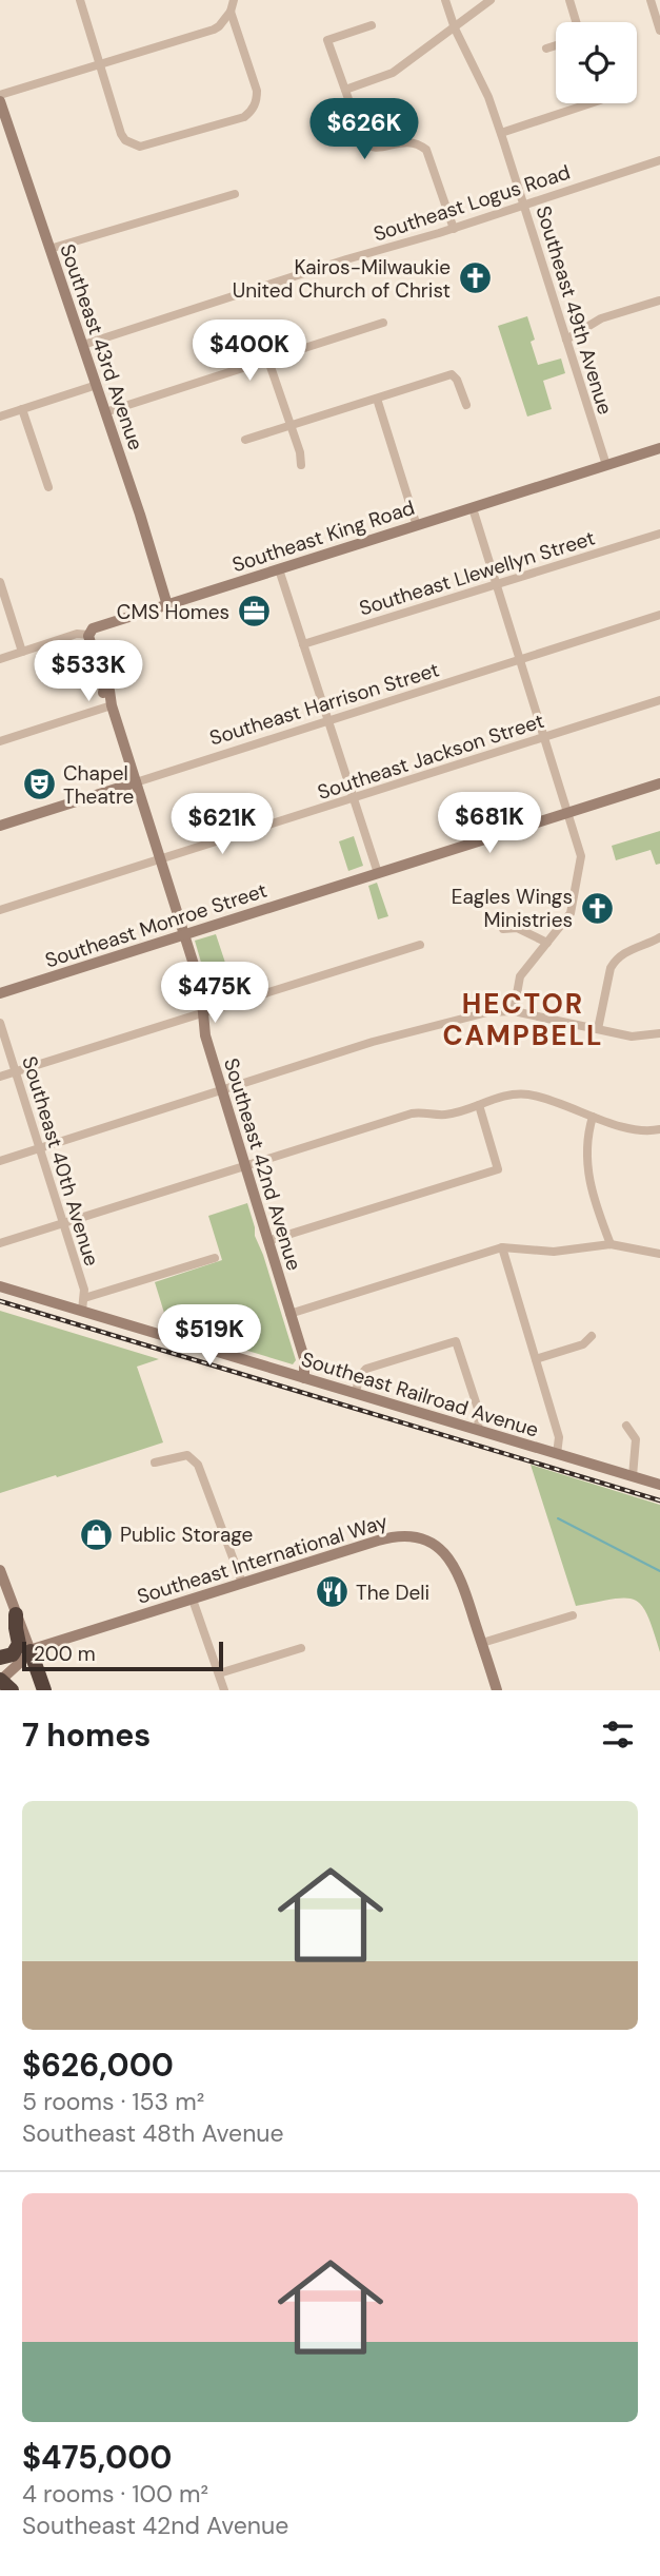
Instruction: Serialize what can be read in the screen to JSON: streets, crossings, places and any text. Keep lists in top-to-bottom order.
{
  "streets": {
    "street": [
      "Southeast Logus Road",
      "Southeast 49th Avenue",
      "Southeast 43rd Avenue",
      "Southeast King Road",
      "Southeast Llewellyn Street",
      "Southeast Harrison Street",
      "Southeast Jackson Street",
      "Southeast Monroe Street",
      "Southeast 40th Avenue",
      "Southeast 42nd Avenue",
      "Southeast Railroad Avenue",
      "Southeast International Way"
    ]
  },
  "crossings": [
    ["Southeast Logus Road", "Southeast 49th Avenue"],
    ["Southeast Logus Road", "Southeast 43rd Avenue"],
    ["Southeast 49th Avenue", "Southeast King Road"],
    ["Southeast 43rd Avenue", "Southeast King Road"],
    ["Southeast King Road", "Southeast 42nd Avenue"],
    ["Southeast Harrison Street", "Southeast 42nd Avenue"],
    ["Southeast Jackson Street", "Southeast 42nd Avenue"],
    ["Southeast Monroe Street", "Southeast 42nd Avenue"],
    ["Southeast 40th Avenue", "Southeast Railroad Avenue"],
    ["Southeast 42nd Avenue", "Southeast Railroad Avenue"]
  ],
  "districts": ["HECTOR CAMPBELL"],
  "places": {
    "church": ["Kairos-Milwaukie United Church of Christ", "Eagles Wings Ministries"],
    "office": ["CMS Homes"],
    "theatre": ["Chapel Theatre"],
    "shop": ["Public Storage"],
    "restaurant": ["The Deli"]
  },
  "scale_bar": "200 m",
  "page": {
    "price": [
      "$626K",
      "$400K",
      "$533K",
      "$681K",
      "$621K",
      "$475K",
      "$519K"
    ],
    "scale": "200 m",
    "heading": "7 homes",
    "list": [
      {
        "name": "$626,000",
        "note": "5 rooms · 153 m² · Southeast 48th Avenue"
      },
      {
        "name": "$475,000",
        "note": "4 rooms · 100 m² · Southeast 42nd Avenue"
      }
    ]
  }
}
